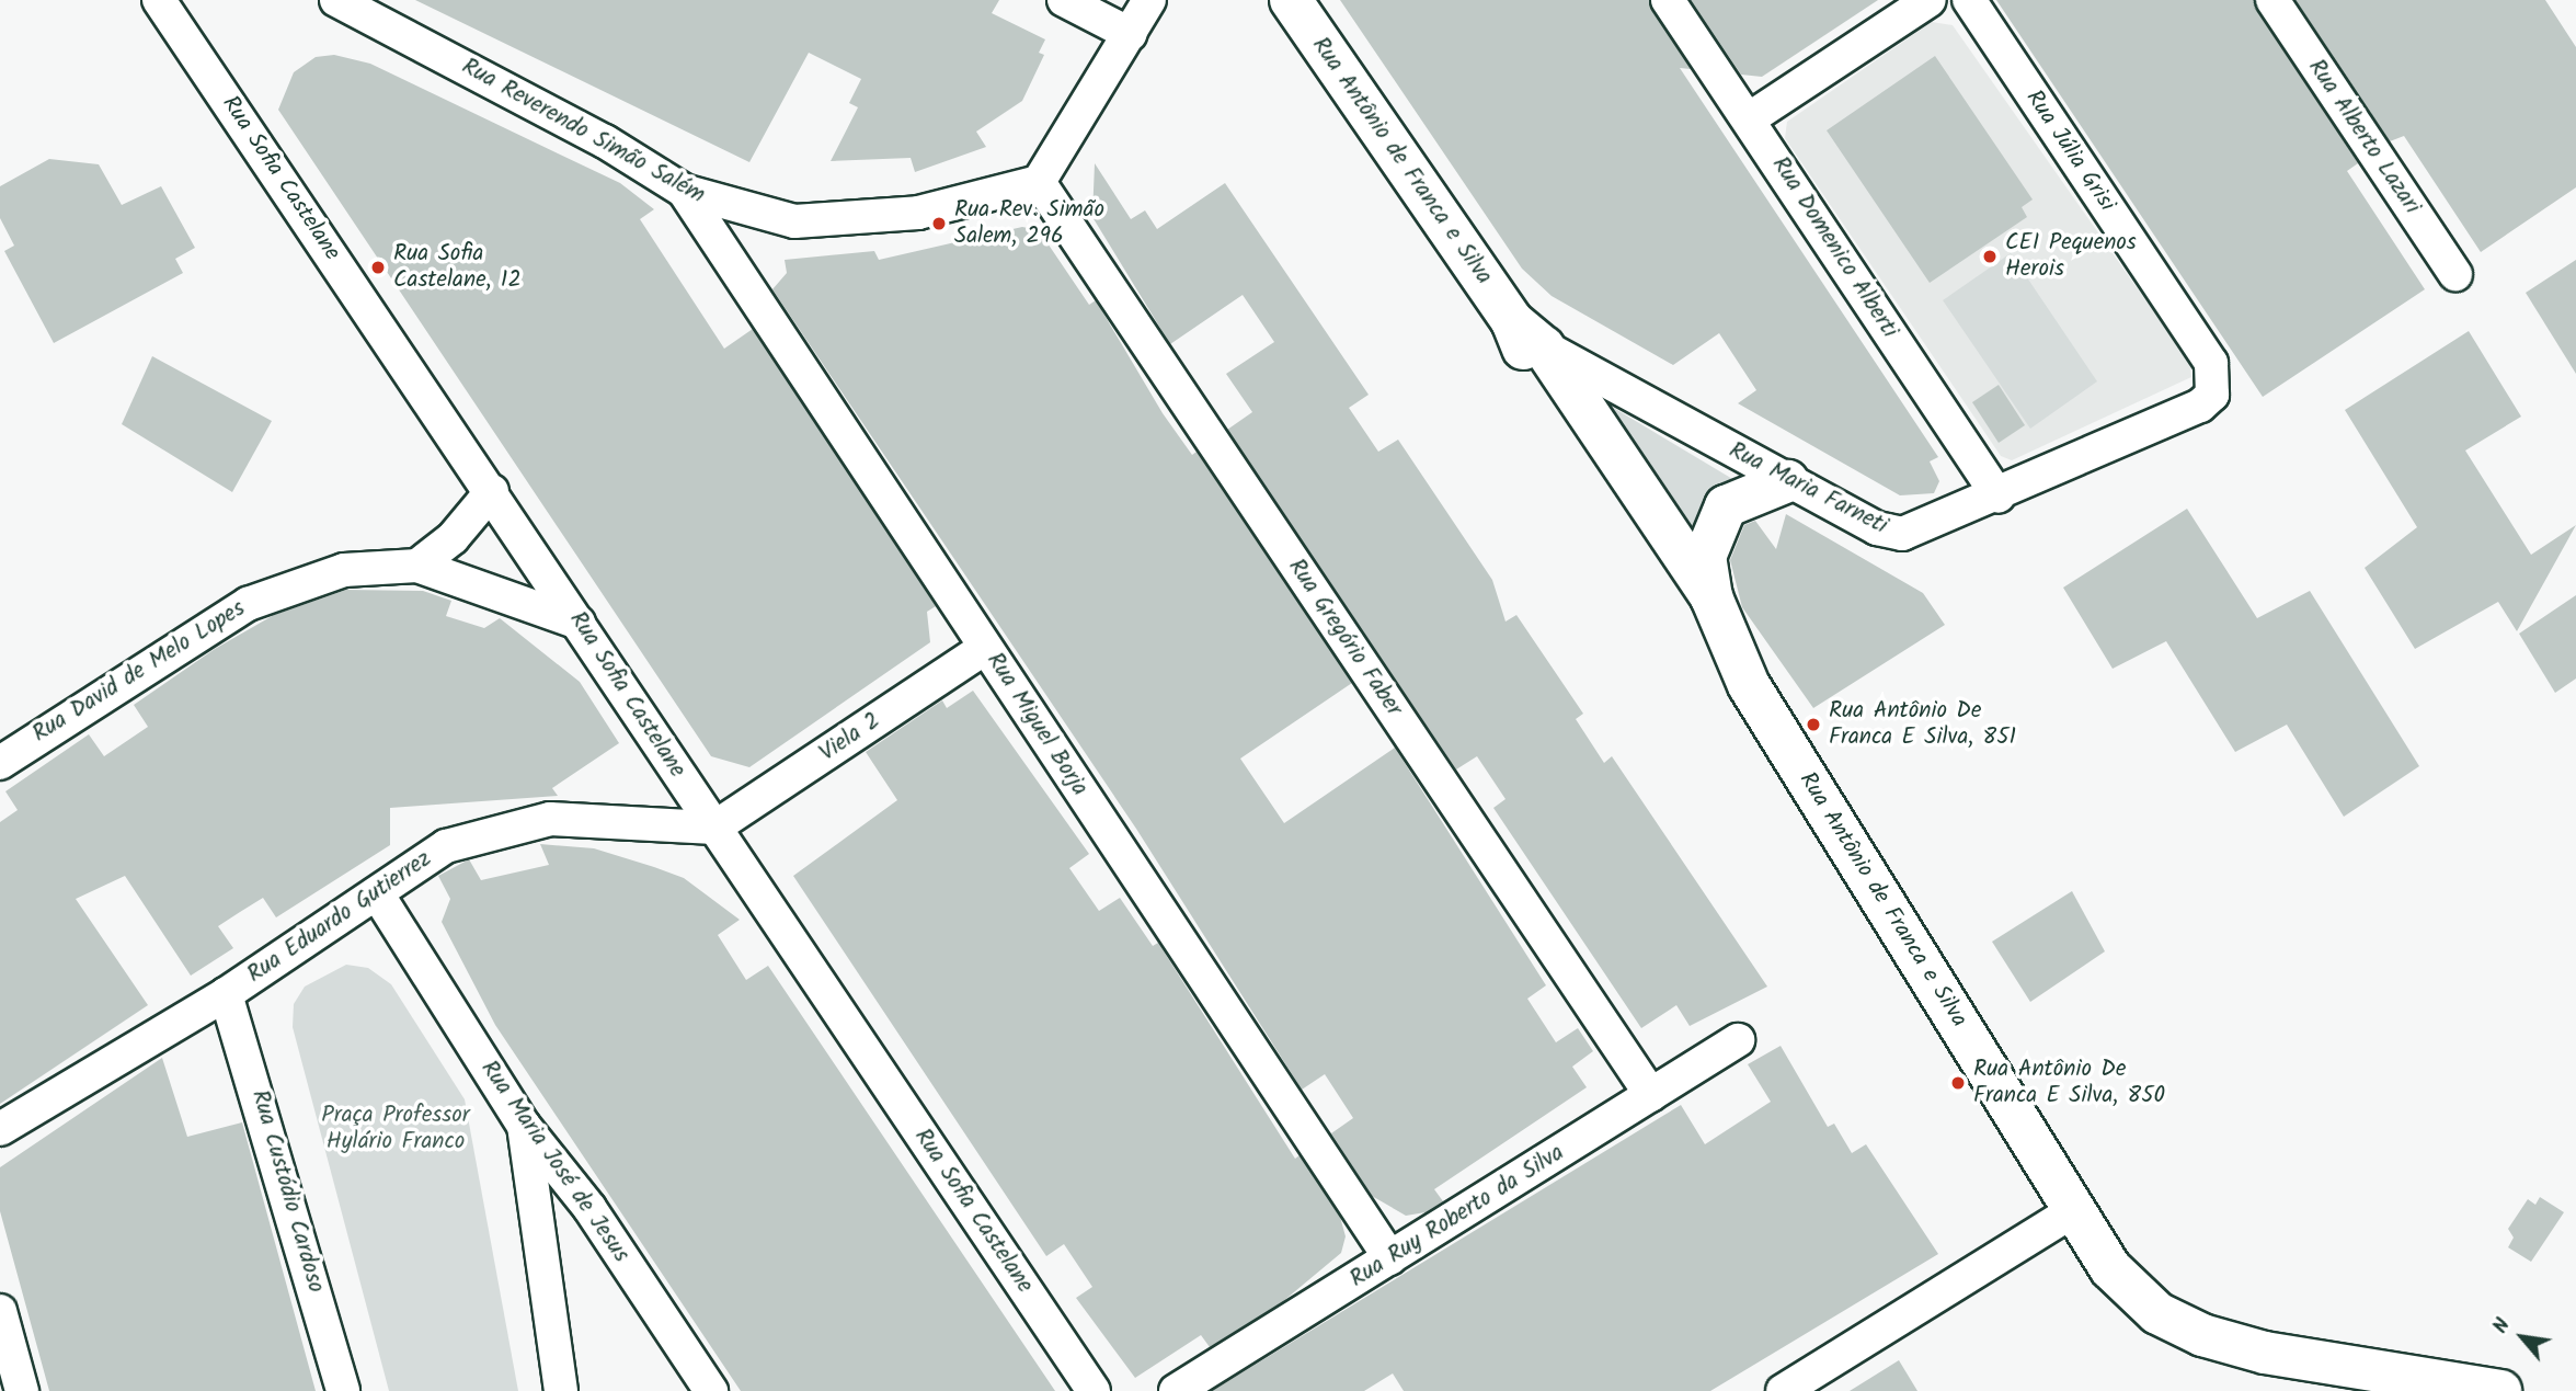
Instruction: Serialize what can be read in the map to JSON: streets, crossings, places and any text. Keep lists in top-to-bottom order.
{
  "streets": {
    "main road": ["Rua Antônio de Franca e Silva"],
    "street": [
      "Rua Reverendo Simão Salém",
      "Rua Alberto Lazari",
      "Rua Júlia Grisi",
      "Rua Sofia Castelane",
      "Rua Domenico Alberti",
      "Rua Maria Farneti",
      "Rua Gregório Faber",
      "Rua David de Melo Lopes",
      "Rua Miguel Borja",
      "Viela 2",
      "Rua Eduardo Gutierrez",
      "Rua Maria José de Jesus",
      "Rua Custódio Cardoso",
      "Rua Ruy Roberto da Silva"
    ]
  },
  "crossings": [
    ["Rua Reverendo Simão Salém", "Rua Gregório Faber"],
    ["Rua Reverendo Simão Salém", "Rua Miguel Borja"],
    ["Rua Júlia Grisi", "Rua Maria Farneti"],
    ["Rua Antônio de Franca e Silva", "Rua Maria Farneti"],
    ["Rua Sofia Castelane", "Rua David de Melo Lopes"],
    ["Rua Sofia Castelane", "Viela 2"],
    ["Rua Sofia Castelane", "Rua Eduardo Gutierrez"],
    ["Rua Domenico Alberti", "Rua Maria Farneti"],
    ["Rua Gregório Faber", "Rua Ruy Roberto da Silva"],
    ["Rua Miguel Borja", "Viela 2"],
    ["Rua Miguel Borja", "Rua Ruy Roberto da Silva"],
    ["Viela 2", "Rua Eduardo Gutierrez"],
    ["Rua Eduardo Gutierrez", "Rua Maria José de Jesus"],
    ["Rua Eduardo Gutierrez", "Rua Custódio Cardoso"]
  ],
  "parks": ["Praça Professor Hylário Franco"],
  "places": [
    "Rua Rev. Simão Salem, 296",
    "CEI Pequenos Herois",
    "Rua Sofia Castelane, 12",
    "Rua Antônio De Franca E Silva, 851",
    "Rua Antônio De Franca E Silva, 850"
  ],
  "north": "top left"
}
